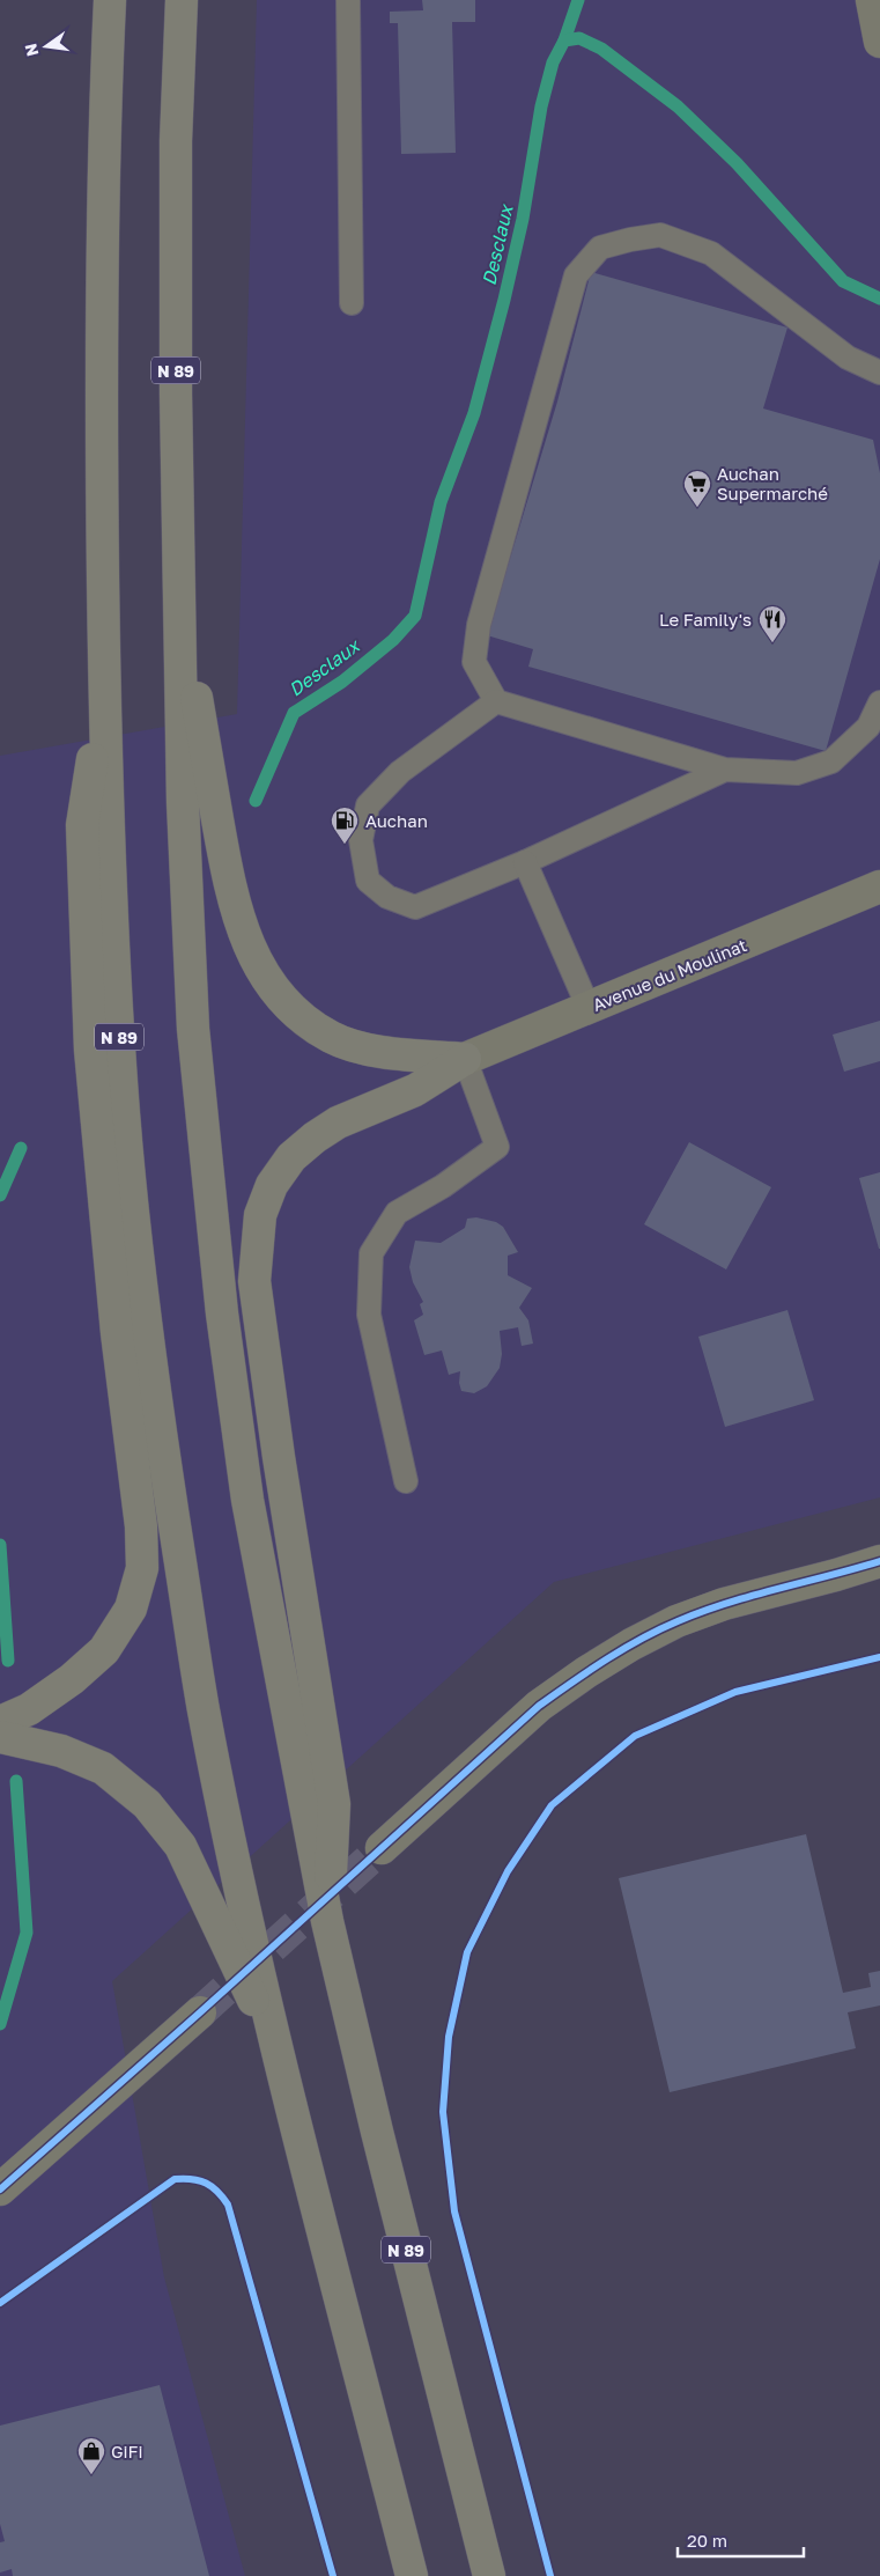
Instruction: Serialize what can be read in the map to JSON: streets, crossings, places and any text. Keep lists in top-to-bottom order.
{
  "streets": {
    "highway": ["N 89"],
    "street": ["Avenue du Moulinat"]
  },
  "water": ["Desclaux"],
  "places": {
    "supermarket": ["Auchan Supermarché"],
    "restaurant": ["Le Family's"],
    "fuel station": ["Auchan"],
    "shop": ["GiFi"]
  },
  "scale_bar": "20 m",
  "north": "left"
}
